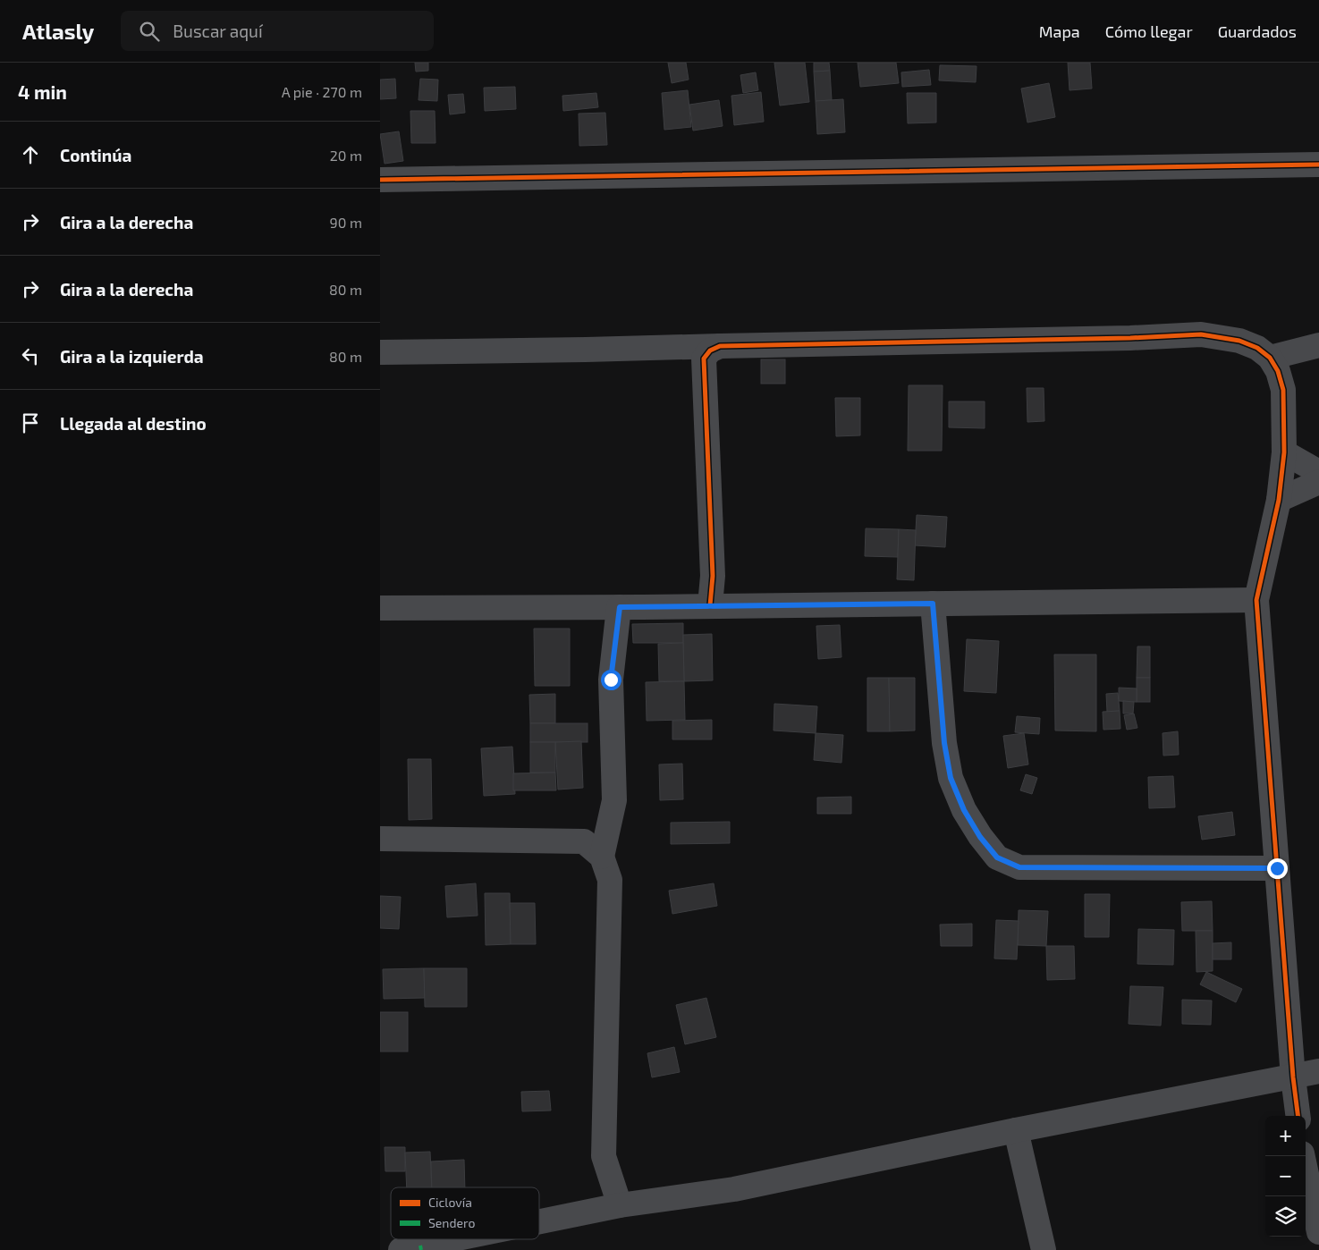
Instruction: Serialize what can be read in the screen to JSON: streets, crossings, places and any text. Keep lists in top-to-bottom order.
{
  "legend": ["Ciclovía", "Sendero"],
  "page": {
    "header": "Atlasly",
    "search": "Buscar aquí",
    "nav": ["Mapa", "Cómo llegar", "Guardados"],
    "heading": ["4 min", "A pie · 270 m"],
    "list": [
      ["Continúa", "20 m"],
      ["Gira a la derecha", "90 m"],
      ["Gira a la derecha", "80 m"],
      ["Gira a la izquierda", "80 m"],
      "Llegada al destino"
    ],
    "map_buttons": ["+", "−"]
  }
}
